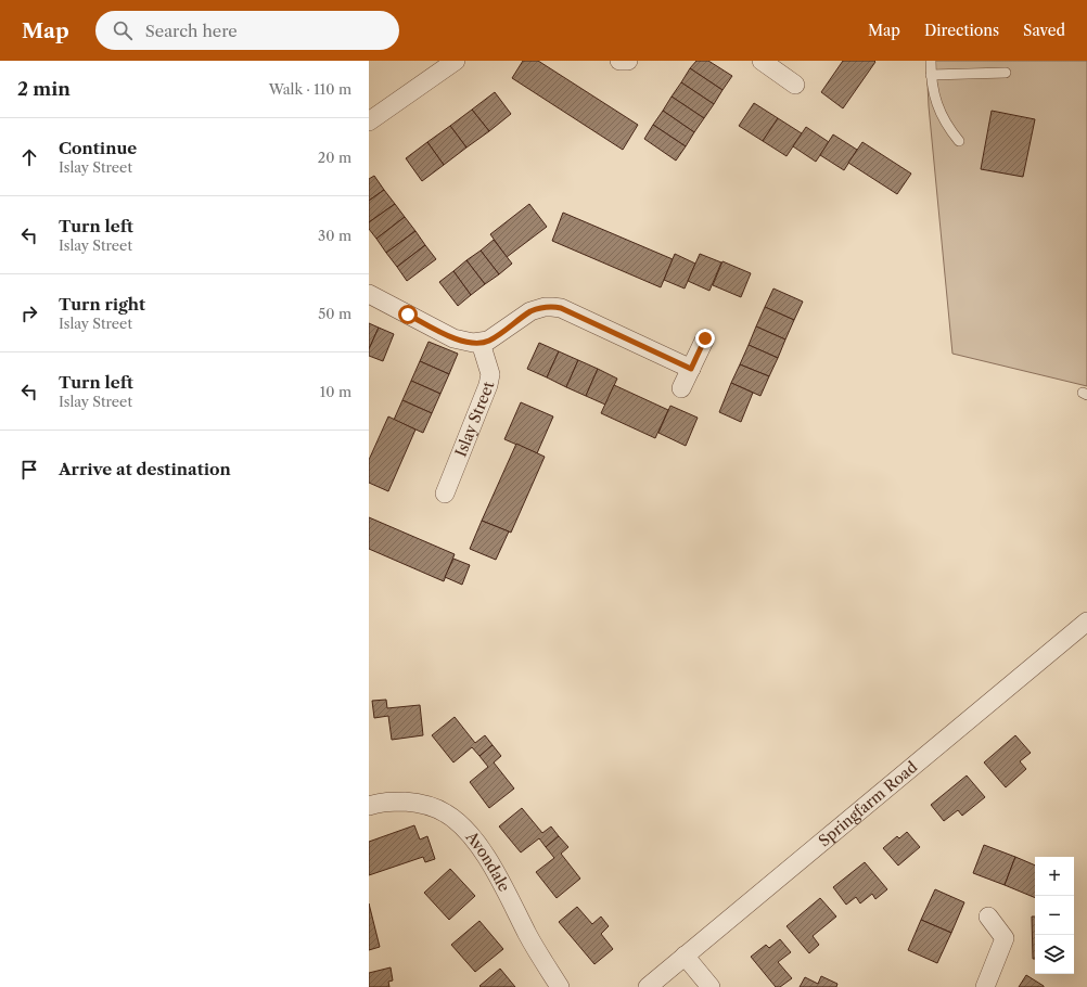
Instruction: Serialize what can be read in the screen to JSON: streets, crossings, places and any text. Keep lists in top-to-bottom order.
{
  "streets": {
    "street": ["Islay Street", "Springfarm Road", "Avondale"]
  },
  "page": {
    "header": "Map",
    "search": "Search here",
    "nav": ["Map", "Directions", "Saved"],
    "heading": ["2 min", "Walk · 110 m"],
    "list": [
      ["Continue", "Islay Street", "20 m"],
      ["Turn left", "Islay Street", "30 m"],
      ["Turn right", "Islay Street", "50 m"],
      ["Turn left", "Islay Street", "10 m"],
      "Arrive at destination"
    ],
    "map_buttons": ["+", "−"]
  }
}
